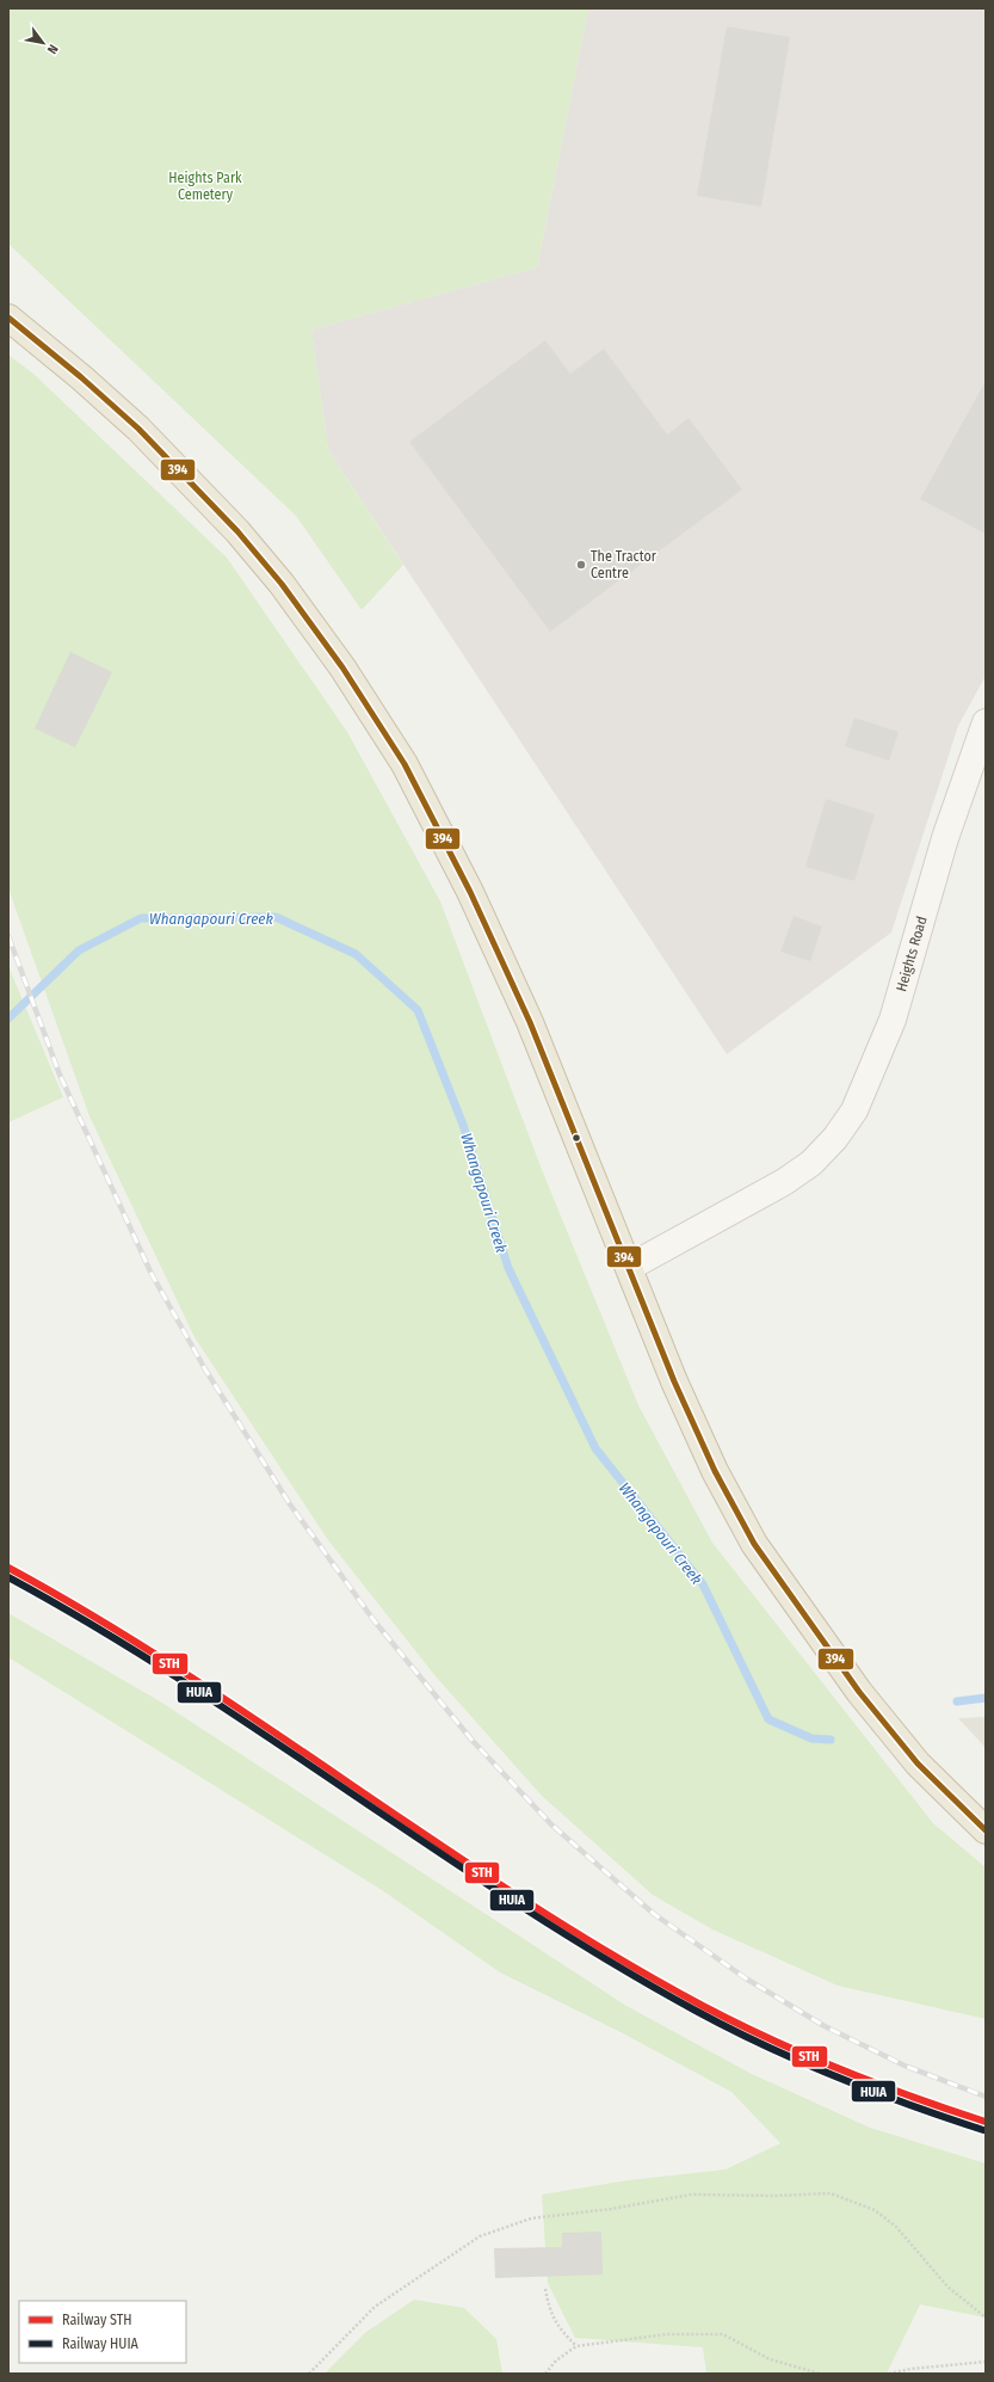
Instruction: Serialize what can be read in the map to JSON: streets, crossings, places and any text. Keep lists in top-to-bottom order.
{
  "streets": {
    "street": ["Heights Road"]
  },
  "water": ["Whangapouri Creek"],
  "parks": ["Heights Park Cemetery"],
  "places": ["The Tractor Centre"],
  "lines": ["transit line 394", "rail line STH", "rail line HUIA"],
  "legend": ["Railway STH", "Railway HUIA"],
  "north": "bottom right"
}
